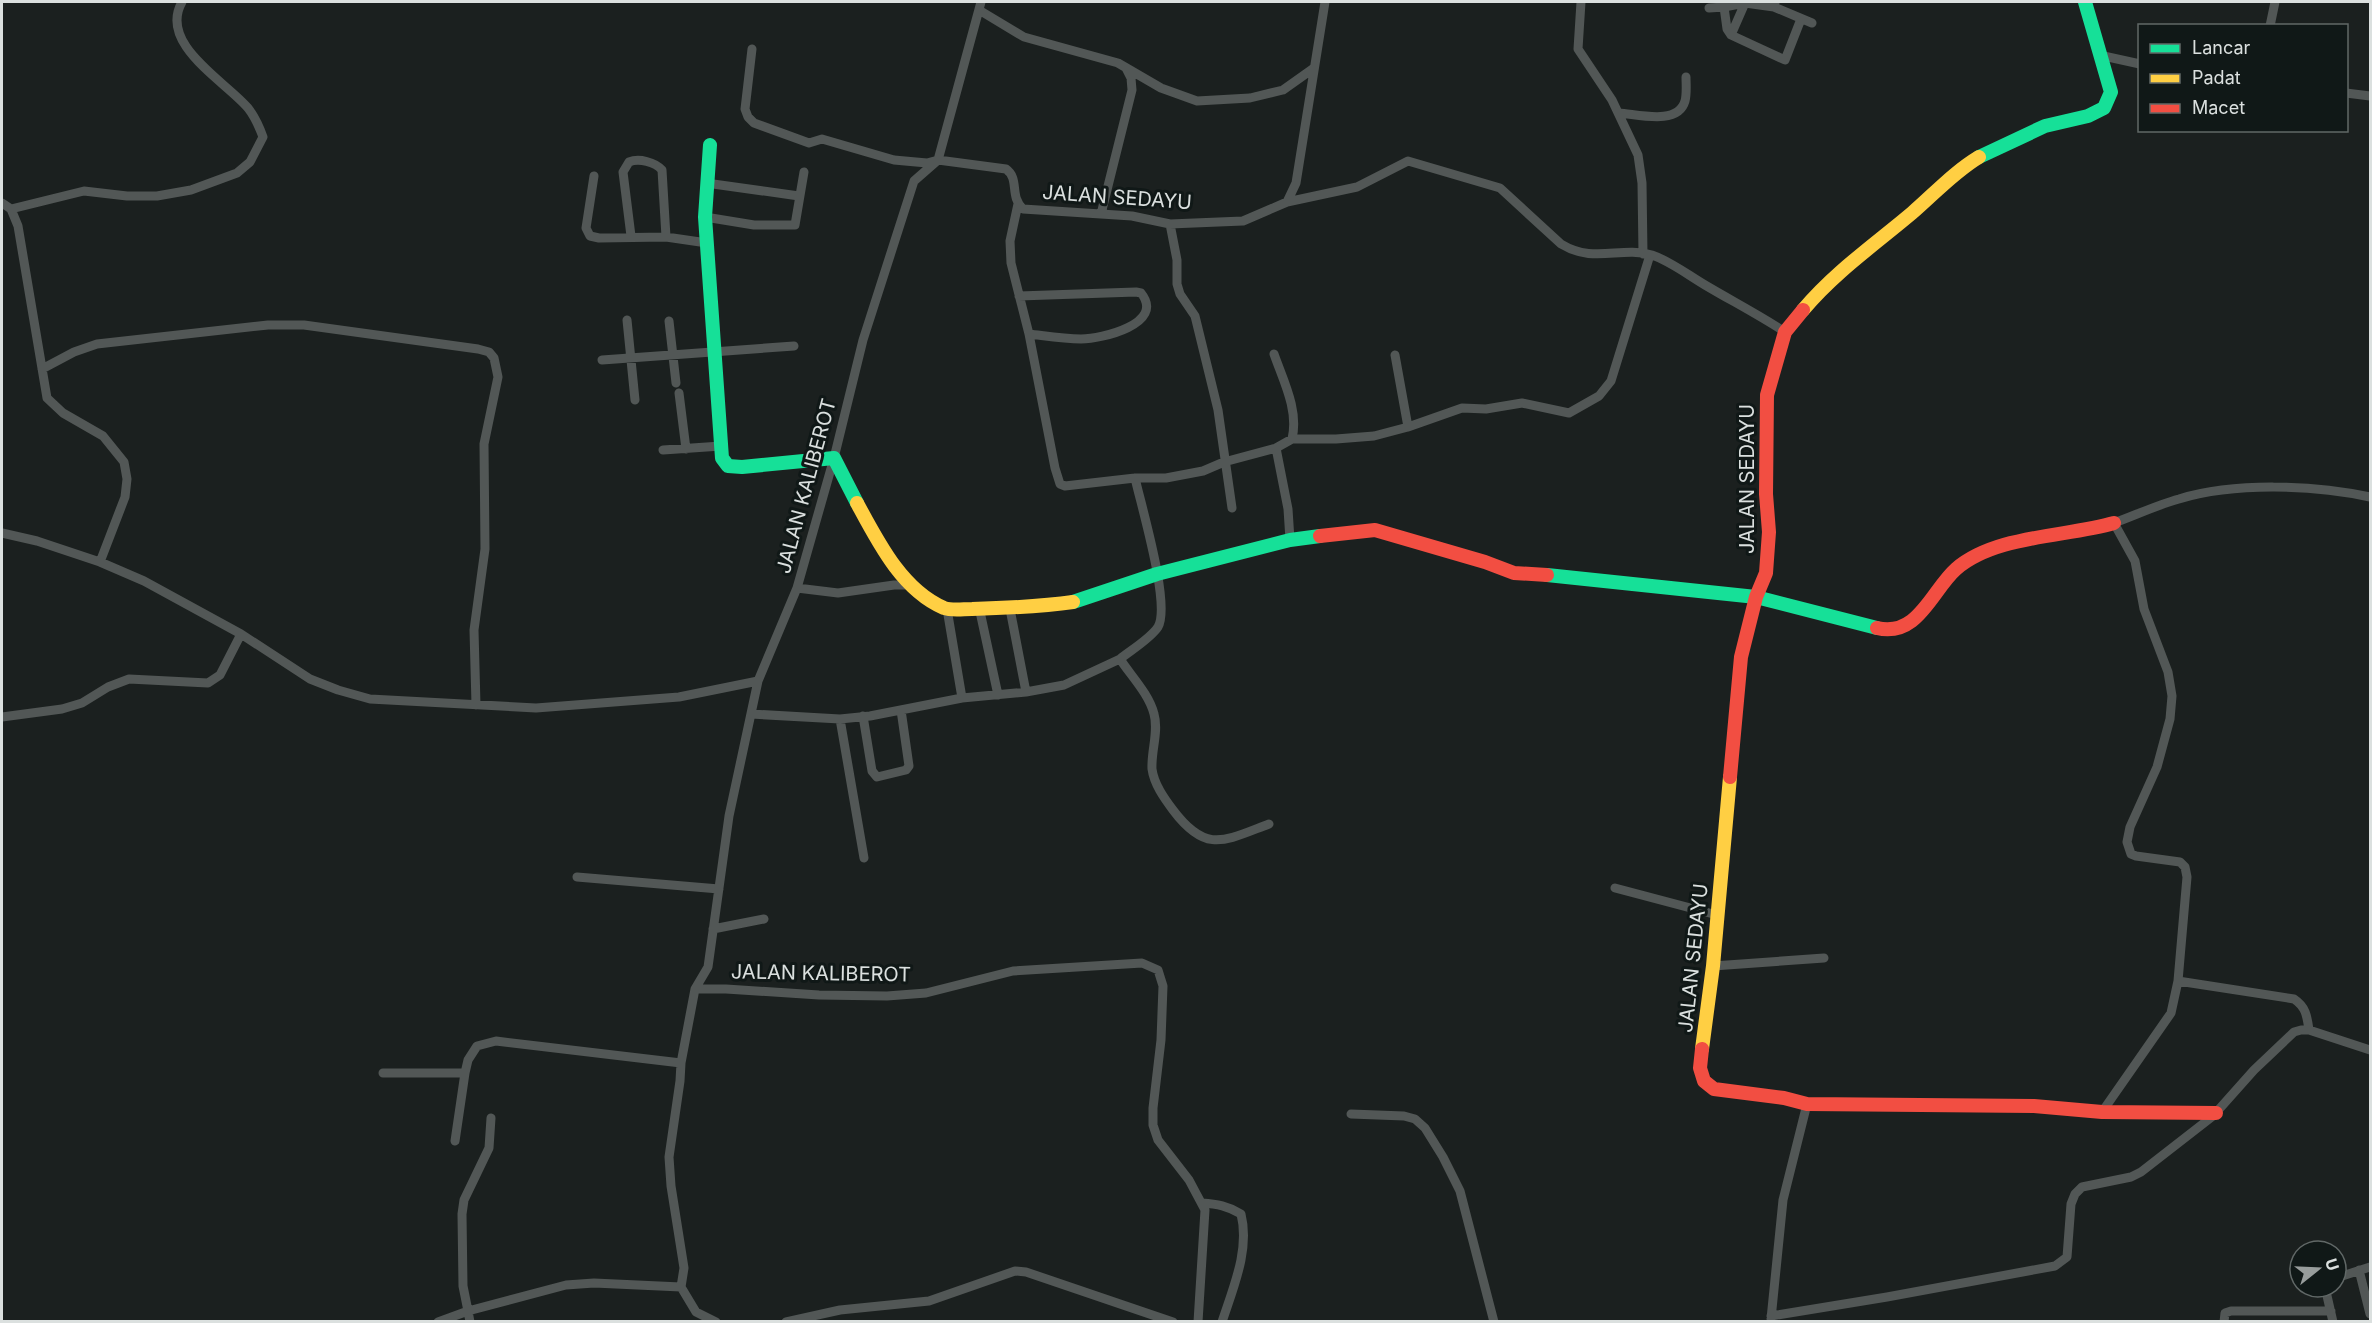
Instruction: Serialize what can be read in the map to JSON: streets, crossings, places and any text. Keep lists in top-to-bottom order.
{
  "streets": {
    "street": ["JALAN SEDAYU", "JALAN KALIBEROT"]
  },
  "crossings": [
    ["JALAN SEDAYU", "JALAN KALIBEROT"]
  ],
  "legend": ["Lancar", "Padat", "Macet"],
  "north": "right"
}
